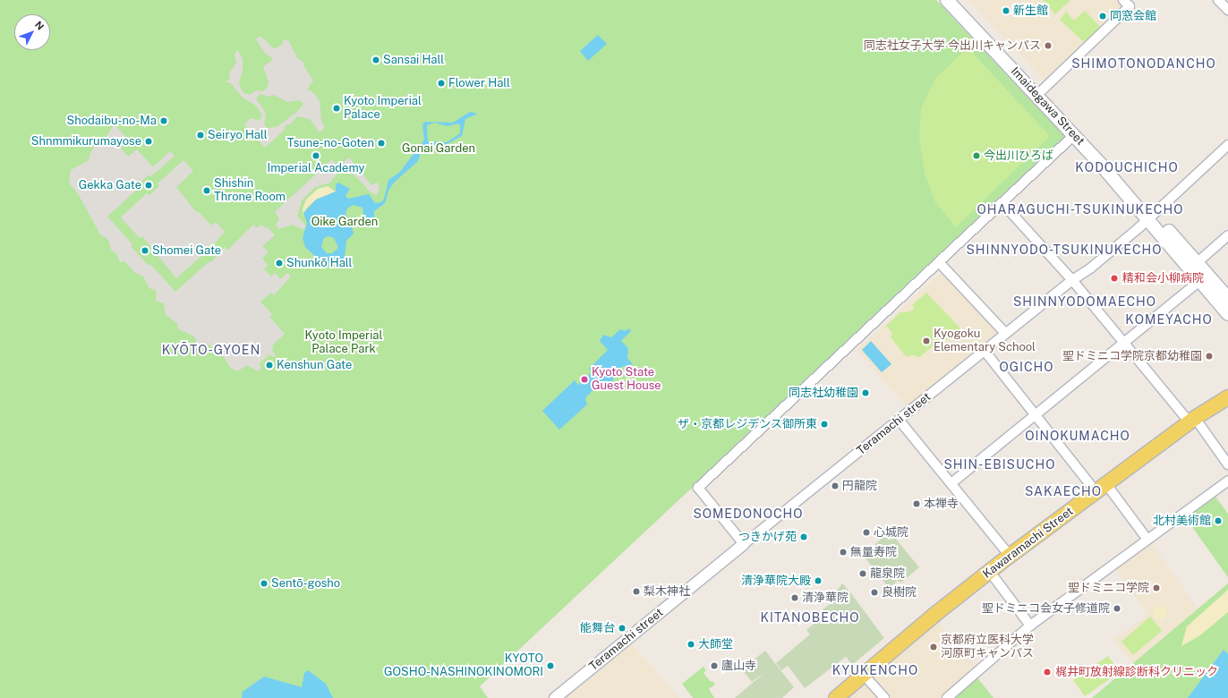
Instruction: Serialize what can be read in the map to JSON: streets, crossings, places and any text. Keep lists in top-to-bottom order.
{
  "streets": {
    "main road": ["Imaidegawa Street", "Kawaramachi Street"],
    "street": ["Teramachi street"]
  },
  "crossings": [
    ["Imaidegawa Street", "Teramachi street"]
  ],
  "districts": [
    "SHIMOTONODANCHO",
    "KODOUCHICHO",
    "OHARAGUCHI-TSUKINUKECHO",
    "SHINNYODO-TSUKINUKECHO",
    "SHINNYODOMAECHO",
    "KOMEYACHO",
    "KYŌTO-GYOEN",
    "OGICHO",
    "OINOKUMACHO",
    "SHIN-EBISUCHO",
    "SAKAECHO",
    "SOMEDONOCHO",
    "KITANOBECHO",
    "KYUKENCHO"
  ],
  "parks": ["Gonai Garden", "Oike Garden", "Kyoto Imperial Palace Park"],
  "places": [
    "新生館",
    "同窓会館",
    "同志社女子大学 今出川キャンパス",
    "Sansai Hall",
    "Flower Hall",
    "Kyoto Imperial Palace",
    "Shodaibu-no-Ma",
    "Seiryo Hall",
    "Shnmmikurumayose",
    "Tsune-no-Goten",
    "Imperial Academy",
    "今出川ひろば",
    "Gekka Gate",
    "Shishin Throne Room",
    "Shomei Gate",
    "Shunkō Hall",
    "精和会小柳病院",
    "Kyogoku Elementary School",
    "聖ドミニコ学院京都幼稚園",
    "Kenshun Gate",
    "Kyoto State Guest House",
    "同志社幼稚園",
    "ザ・京都レジデンス御所東",
    "円龍院",
    "本禅寺",
    "北村美術館",
    "心城院",
    "つきかげ苑",
    "無量寿院",
    "龍泉院",
    "清浄華院大殿",
    "Sentō-gosho",
    "聖ドミニコ学院",
    "梨木神社",
    "良樹院",
    "清浄華院",
    "聖ドミニコ会女子修道院",
    "能舞台",
    "大師堂",
    "京都府立医科大学 河原町キャンパス",
    "KYOTO GOSHO-NASHINOKINOMORI",
    "廬山寺",
    "梶井町放射線診断科クリニック"
  ],
  "north": "top right"
}
